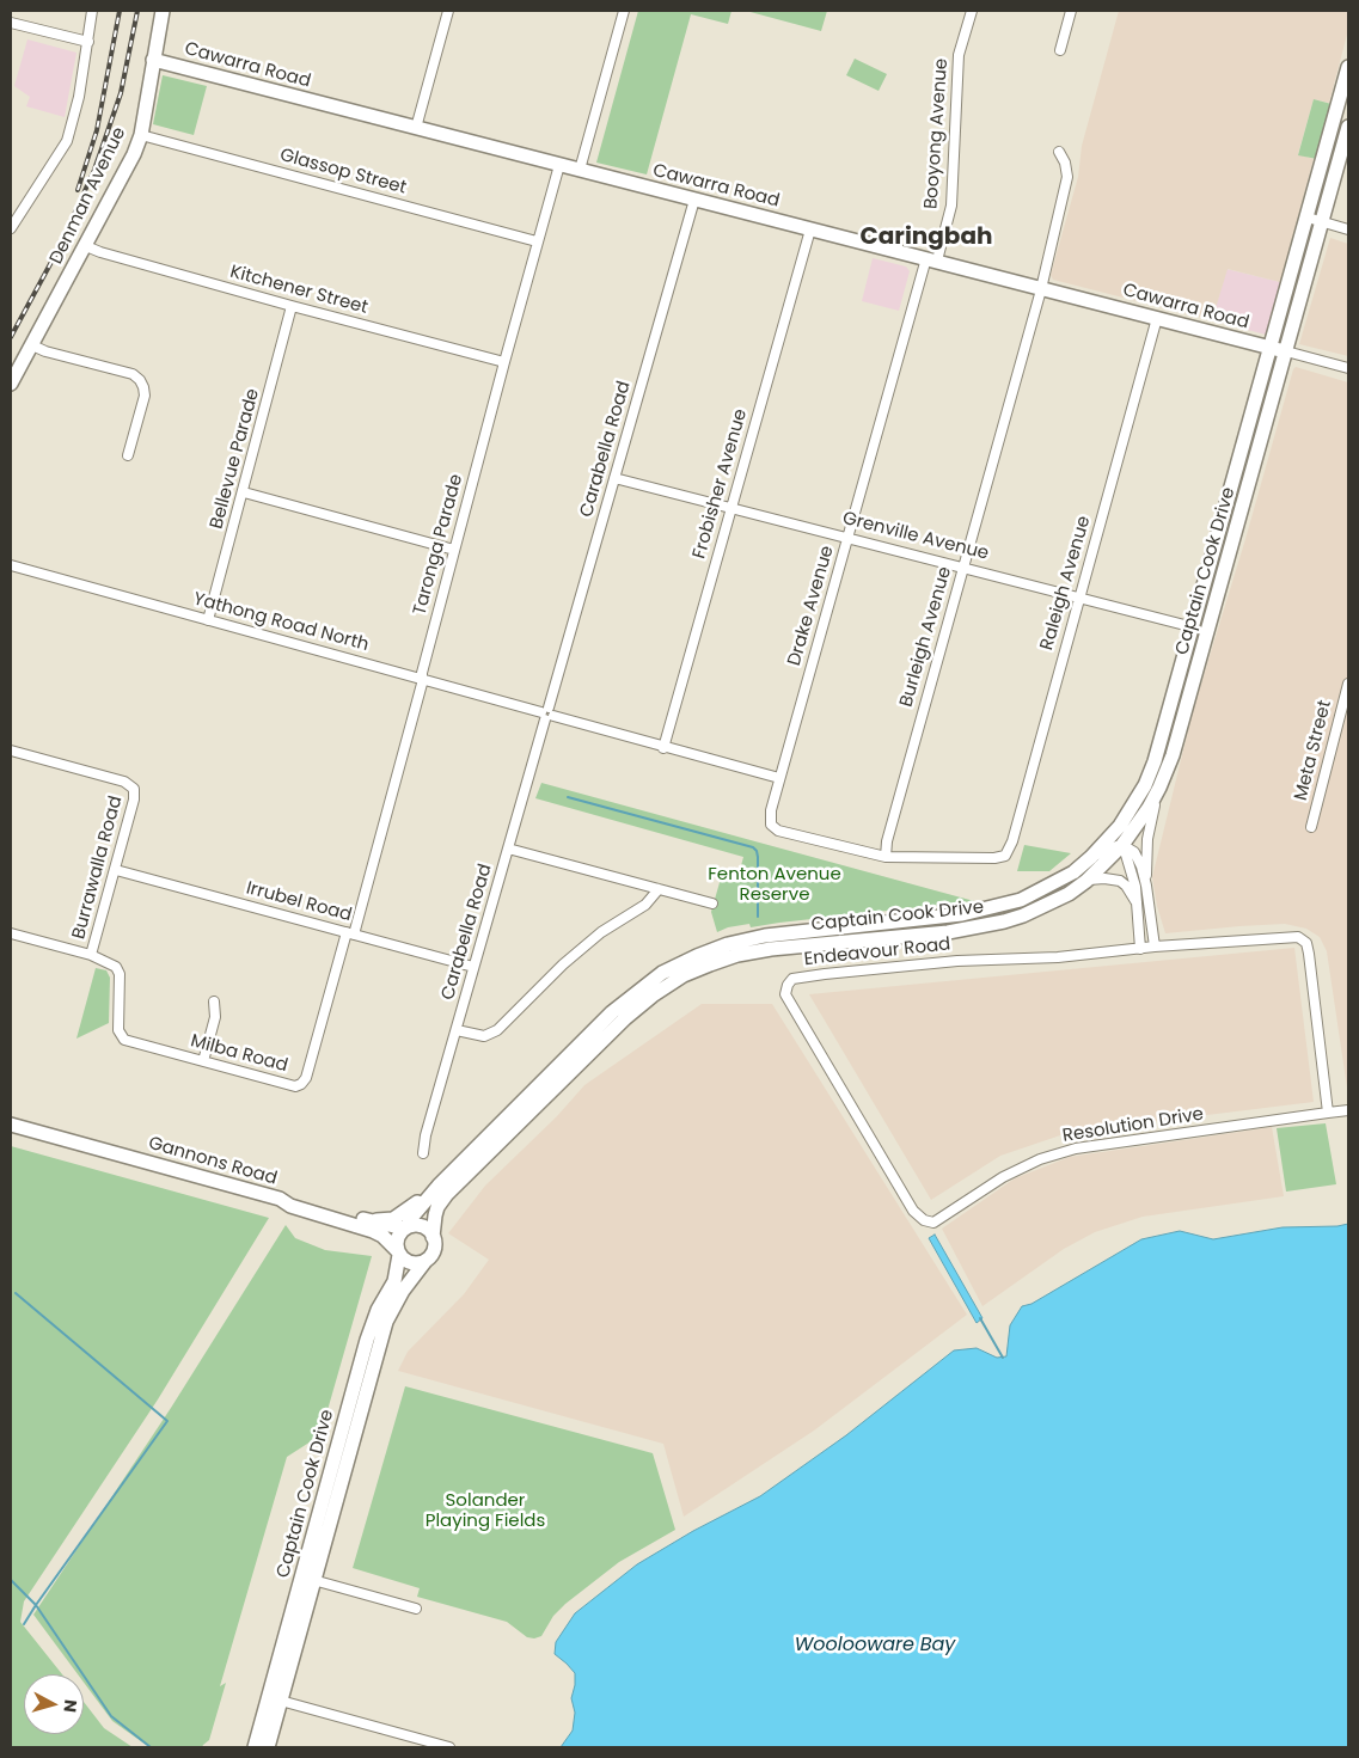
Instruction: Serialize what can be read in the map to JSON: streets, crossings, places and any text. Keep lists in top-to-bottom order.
{
  "streets": {
    "main road": [
      "Cawarra Road",
      "Denman Avenue",
      "Grenville Avenue",
      "Captain Cook Drive",
      "Gannons Road"
    ],
    "street": [
      "Booyong Avenue",
      "Glassop Street",
      "Kitchener Street",
      "Carabella Road",
      "Bellevue Parade",
      "Frobisher Avenue",
      "Taronga Parade",
      "Raleigh Avenue",
      "Drake Avenue",
      "Yathong Road North",
      "Burleigh Avenue",
      "Meta Street",
      "Burrawalla Road",
      "Irrubel Road",
      "Endeavour Road",
      "Milba Road",
      "Resolution Drive"
    ]
  },
  "crossings": [
    ["Cawarra Road", "Booyong Avenue"],
    ["Cawarra Road", "Denman Avenue"],
    ["Cawarra Road", "Carabella Road"],
    ["Cawarra Road", "Frobisher Avenue"],
    ["Cawarra Road", "Taronga Parade"],
    ["Cawarra Road", "Captain Cook Drive"],
    ["Cawarra Road", "Raleigh Avenue"],
    ["Cawarra Road", "Drake Avenue"],
    ["Cawarra Road", "Burleigh Avenue"],
    ["Booyong Avenue", "Drake Avenue"],
    ["Glassop Street", "Denman Avenue"],
    ["Glassop Street", "Taronga Parade"],
    ["Denman Avenue", "Kitchener Street"],
    ["Kitchener Street", "Bellevue Parade"],
    ["Kitchener Street", "Taronga Parade"],
    ["Carabella Road", "Grenville Avenue"],
    ["Carabella Road", "Yathong Road North"],
    ["Carabella Road", "Irrubel Road"],
    ["Bellevue Parade", "Yathong Road North"],
    ["Frobisher Avenue", "Grenville Avenue"],
    ["Frobisher Avenue", "Yathong Road North"],
    ["Grenville Avenue", "Captain Cook Drive"],
    ["Grenville Avenue", "Raleigh Avenue"],
    ["Grenville Avenue", "Drake Avenue"],
    ["Grenville Avenue", "Burleigh Avenue"],
    ["Taronga Parade", "Yathong Road North"],
    ["Taronga Parade", "Irrubel Road"],
    ["Taronga Parade", "Milba Road"],
    ["Captain Cook Drive", "Gannons Road"],
    ["Raleigh Avenue", "Drake Avenue"],
    ["Raleigh Avenue", "Burleigh Avenue"],
    ["Drake Avenue", "Yathong Road North"],
    ["Drake Avenue", "Burleigh Avenue"],
    ["Burrawalla Road", "Irrubel Road"],
    ["Burrawalla Road", "Milba Road"],
    ["Irrubel Road", "Milba Road"],
    ["Endeavour Road", "Resolution Drive"]
  ],
  "districts": ["Caringbah"],
  "water": ["Woolooware Bay"],
  "parks": ["Fenton Avenue Reserve", "Solander Playing Fields"],
  "north": "right"
}
